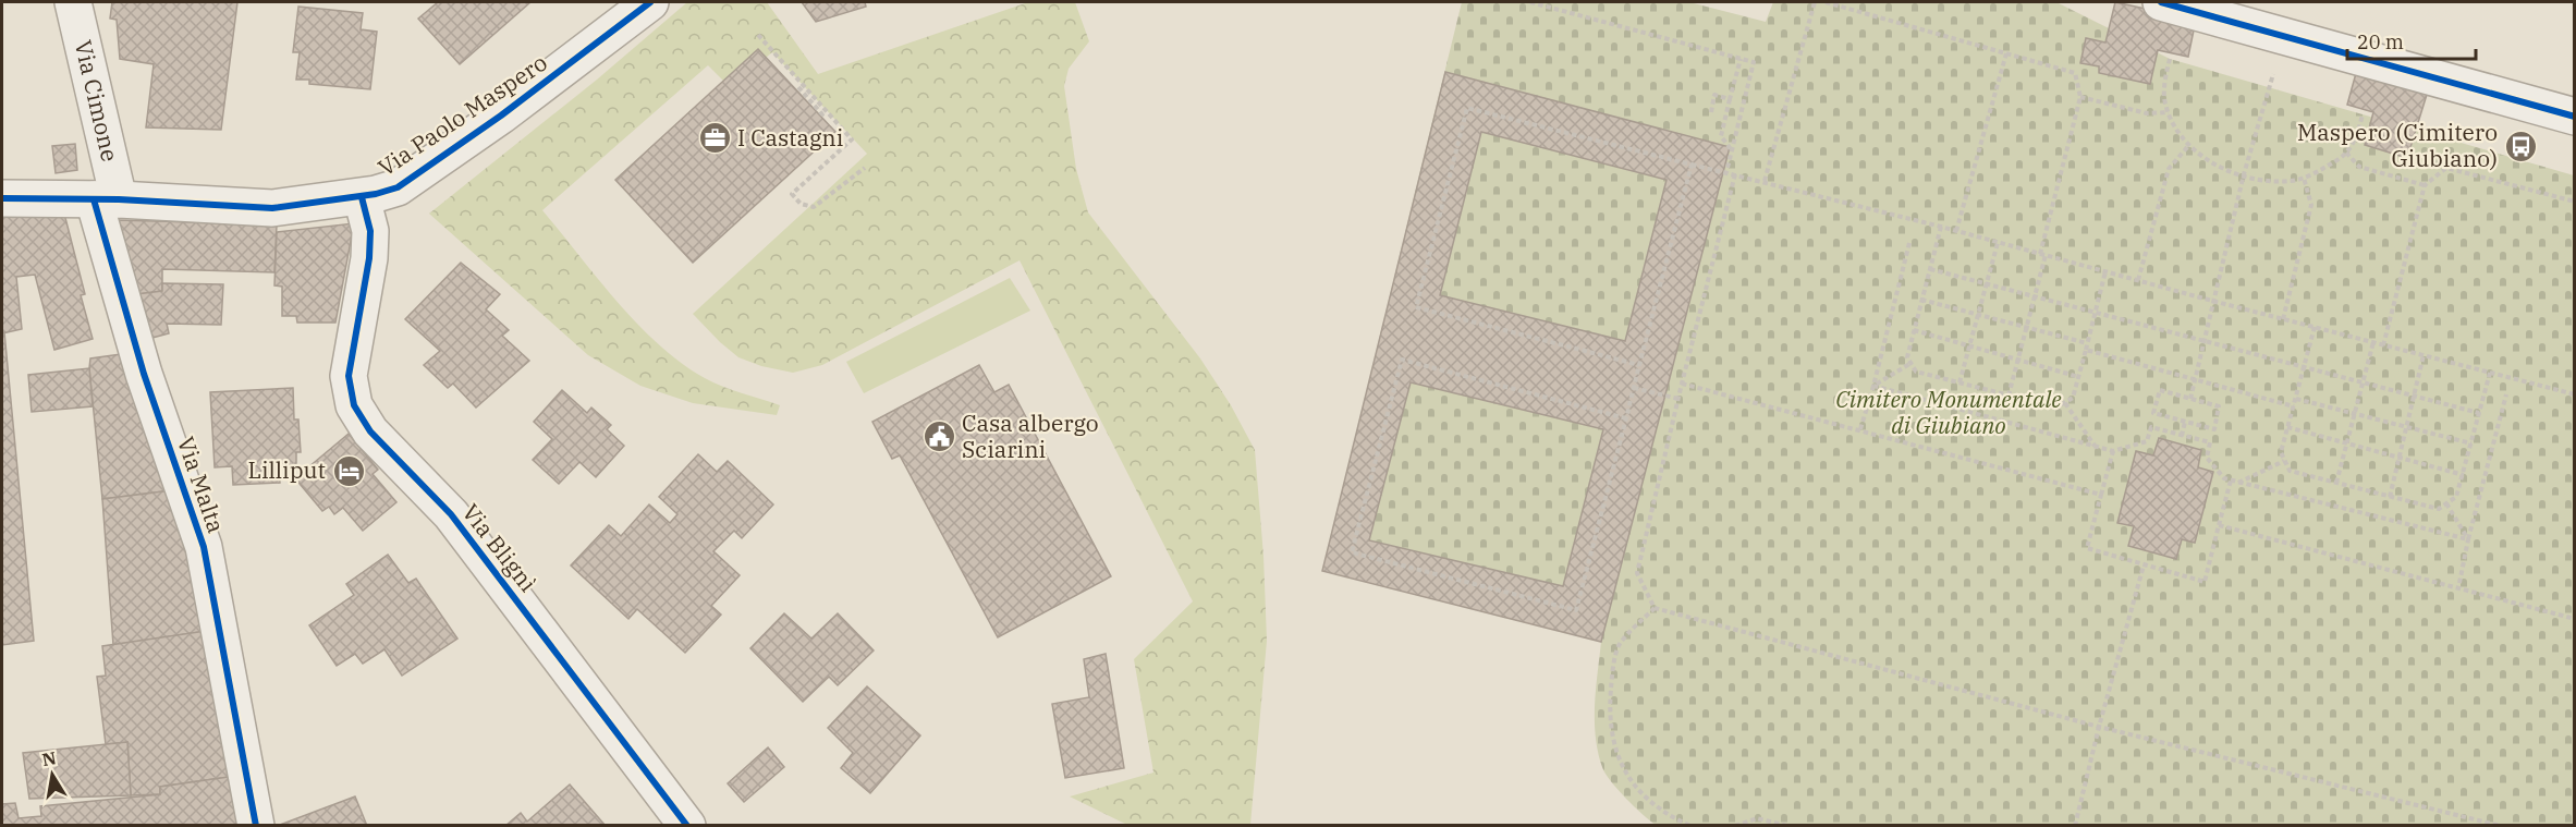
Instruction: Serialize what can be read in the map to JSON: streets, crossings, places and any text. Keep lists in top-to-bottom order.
{
  "streets": {
    "street": [
      "Via Cimone",
      "Via Paolo Maspero",
      "Via Malta",
      "Via Blignì"
    ]
  },
  "crossings": [
    ["Via Cimone", "Via Paolo Maspero"],
    ["Via Cimone", "Via Malta"],
    ["Via Paolo Maspero", "Via Malta"],
    ["Via Paolo Maspero", "Via Blignì"]
  ],
  "parks": ["Cimitero Monumentale di Giubiano"],
  "places": {
    "office": ["I Castagni"],
    "bus stop": ["Maspero (Cimitero Giubiano)"],
    "public building": ["Casa albergo Sciarini"],
    "hotel": ["Lilliput"]
  },
  "scale_bar": "20 m",
  "north": "top"
}
